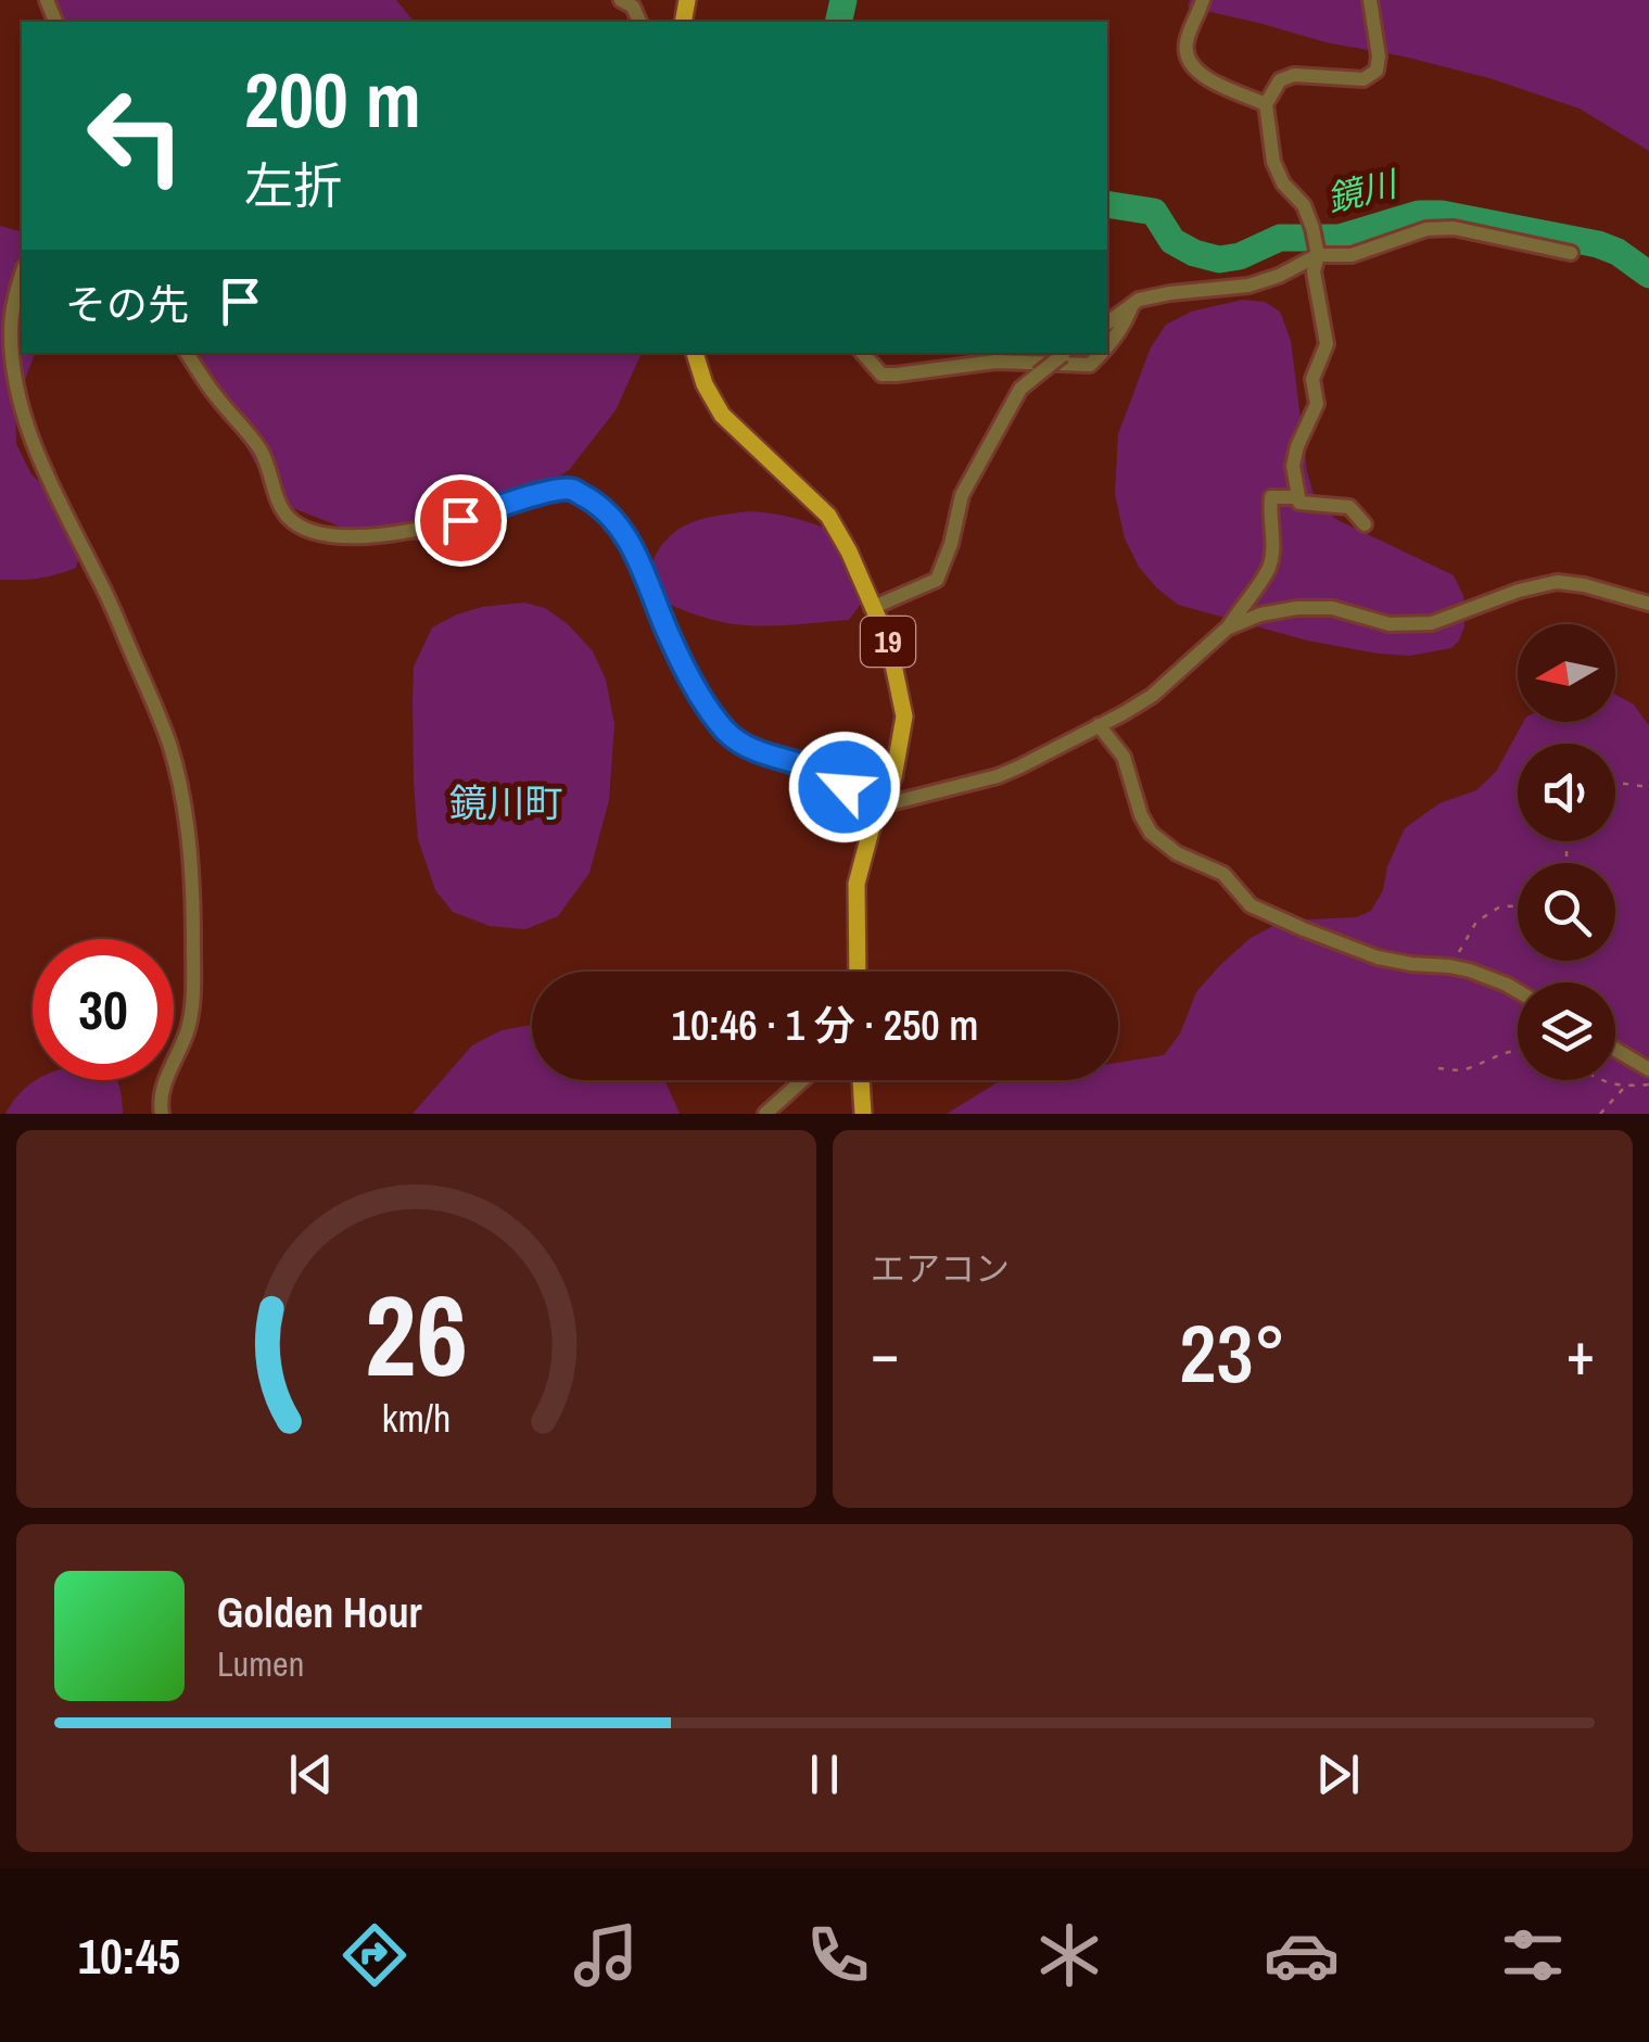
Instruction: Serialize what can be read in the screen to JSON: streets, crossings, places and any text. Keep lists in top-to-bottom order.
{
  "streets": {
    "main road": ["19"]
  },
  "districts": ["鏡川町"],
  "water": ["鏡川"],
  "north": "left",
  "page": {
    "turn": ["200 m", "左折"],
    "then": "その先",
    "limit": "30",
    "trip": "10:46 · 1 分 · 250 m",
    "tile": "エアコン",
    "heat": ["−", "23°", "+"],
    "song": ["Golden Hour", "Lumen"],
    "tabs": "10:45",
    "gauge": ["26", "km/h"]
  }
}
